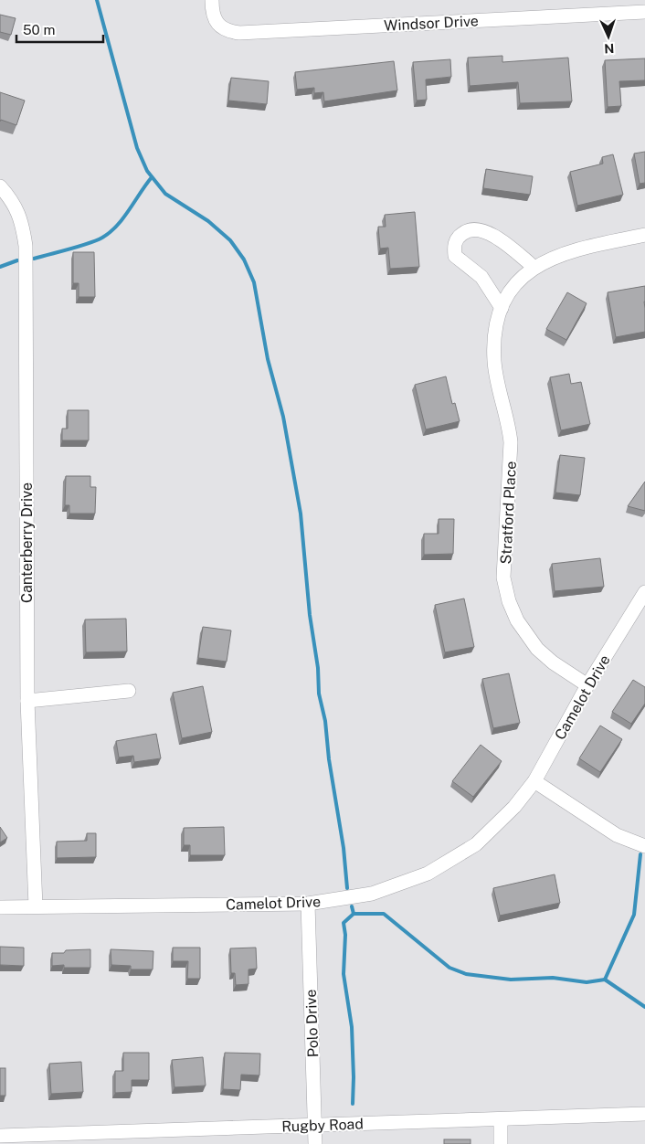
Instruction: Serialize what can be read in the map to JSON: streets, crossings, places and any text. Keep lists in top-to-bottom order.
{
  "streets": {
    "street": [
      "Windsor Drive",
      "Stratford Place",
      "Canterberry Drive",
      "Camelot Drive",
      "Polo Drive",
      "Rugby Road"
    ]
  },
  "crossings": [
    ["Stratford Place", "Camelot Drive"],
    ["Canterberry Drive", "Camelot Drive"],
    ["Camelot Drive", "Polo Drive"],
    ["Polo Drive", "Rugby Road"]
  ],
  "scale_bar": "50 m",
  "north": "bottom"
}
